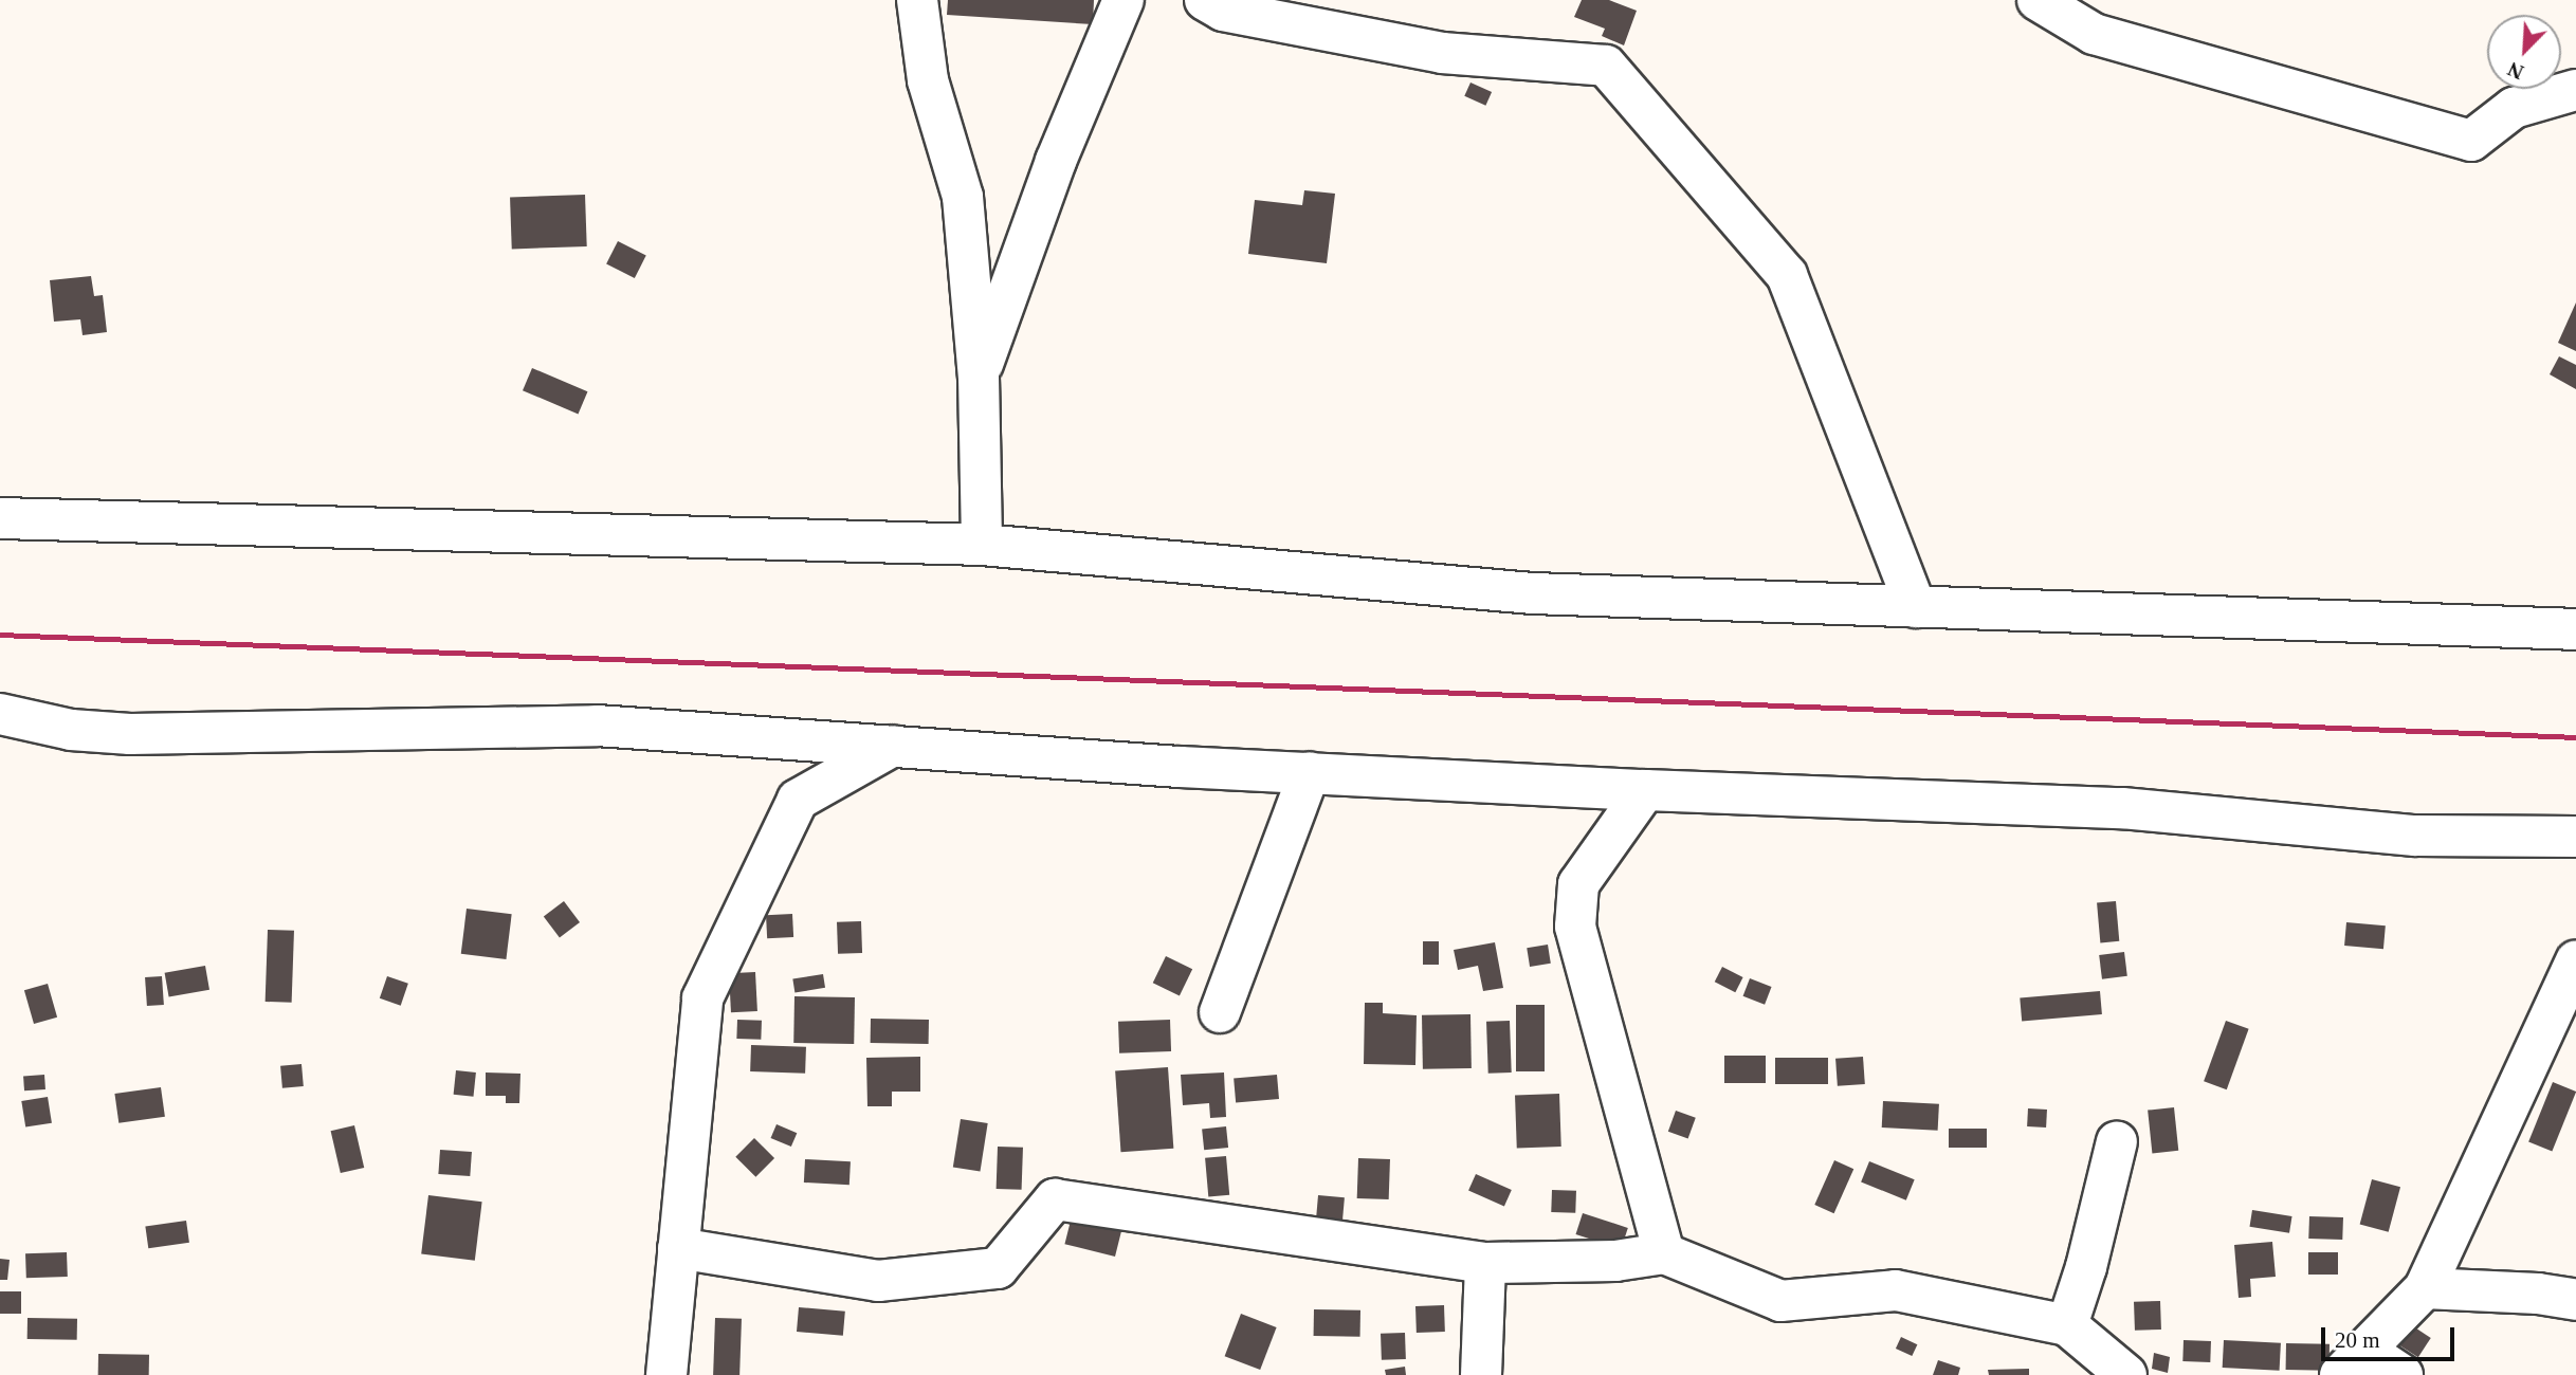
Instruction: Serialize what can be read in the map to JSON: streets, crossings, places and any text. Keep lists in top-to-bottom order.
{
  "scale_bar": "20 m",
  "north": "bottom left"
}
